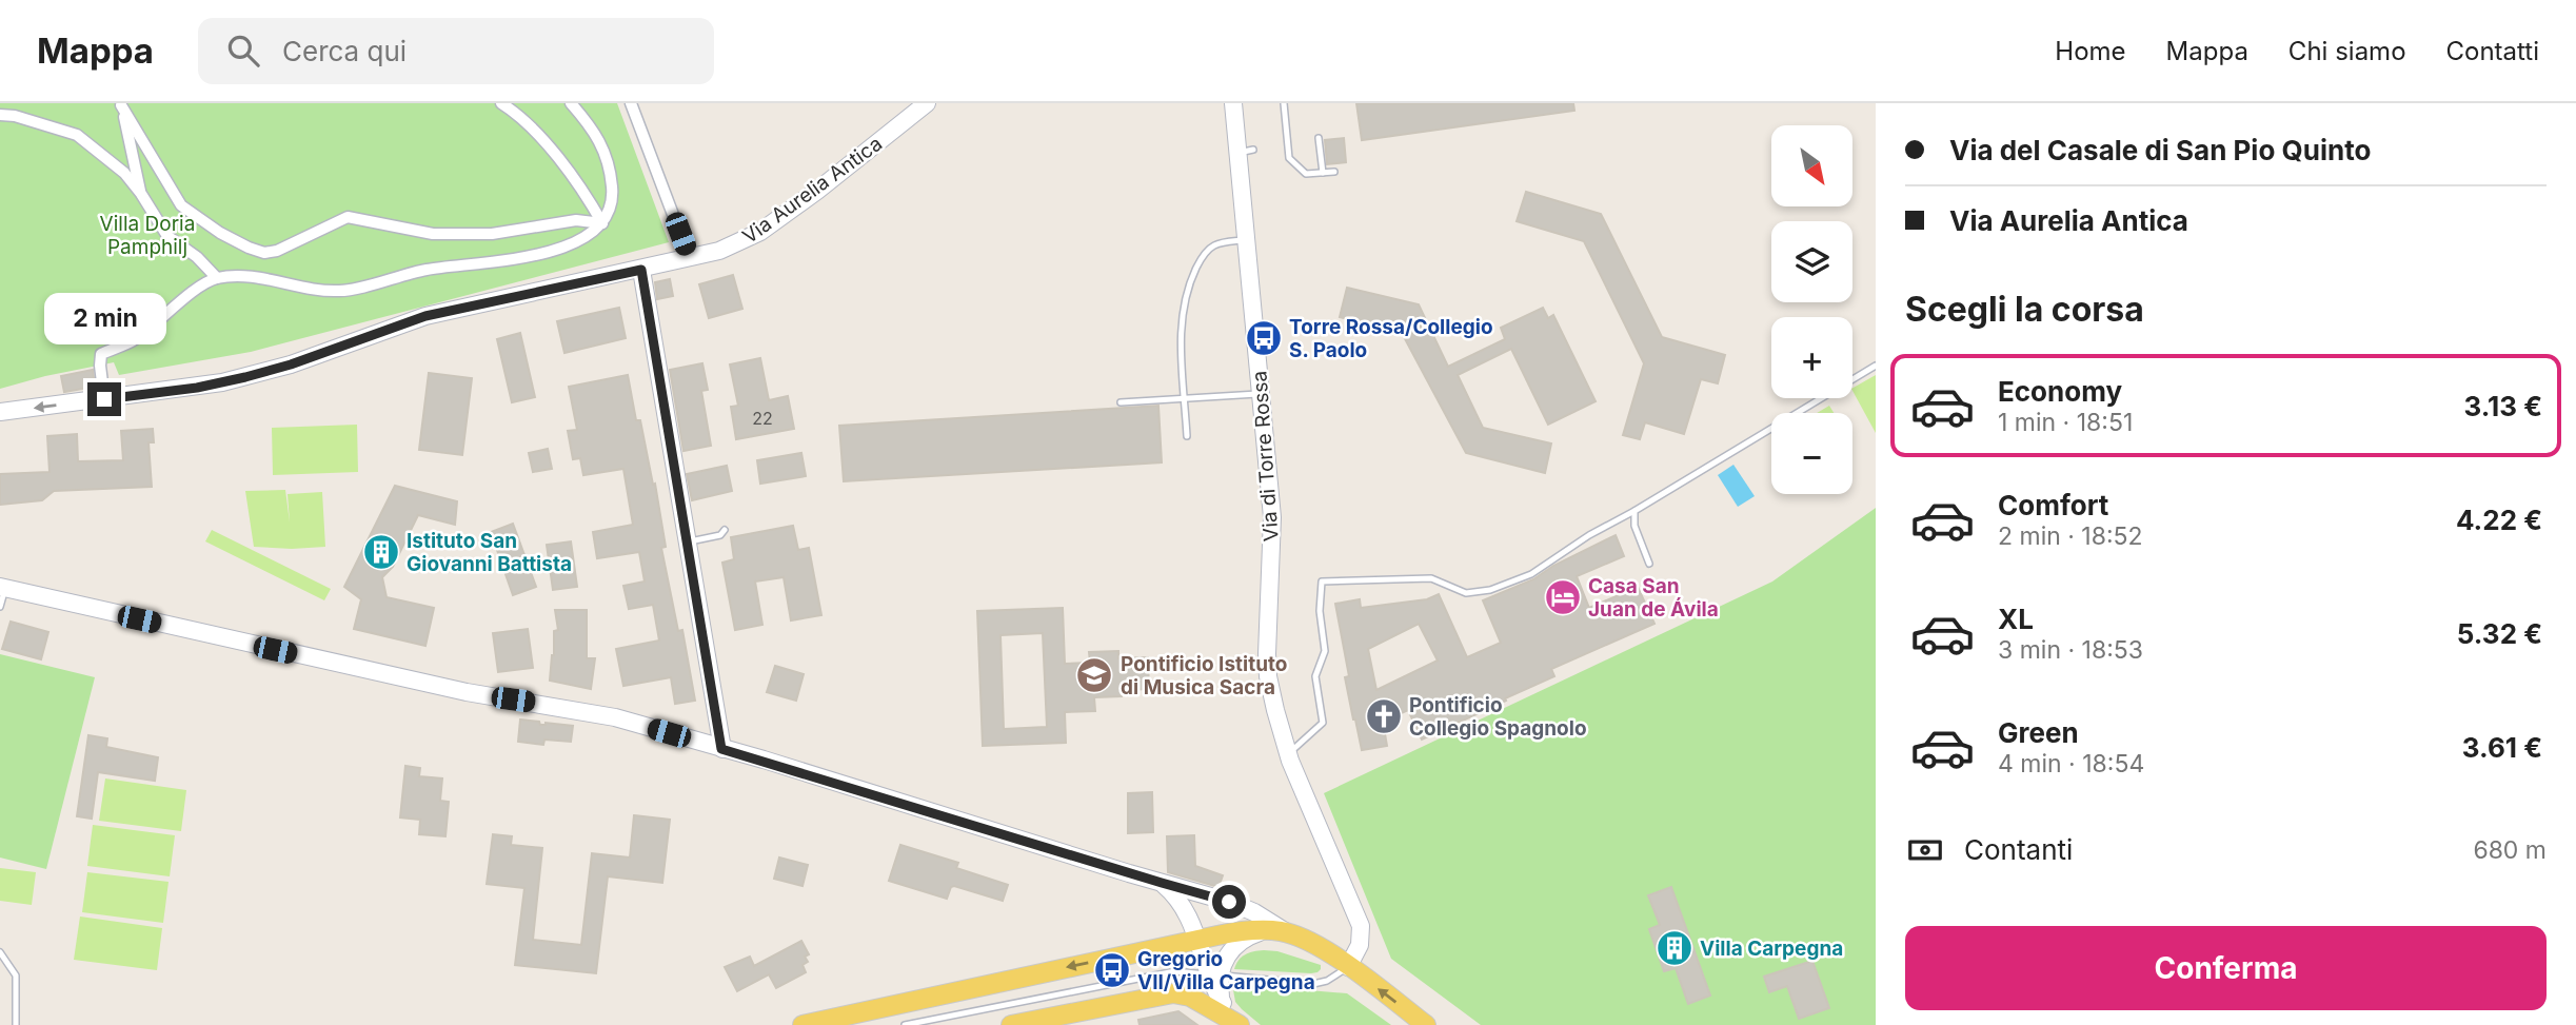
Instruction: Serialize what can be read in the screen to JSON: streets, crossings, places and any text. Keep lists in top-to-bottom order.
{
  "streets": {
    "main road": ["Via Aurelia Antica", "Via di Torre Rossa"]
  },
  "parks": ["Villa Doria Pamphilj"],
  "places": {
    "bus stop": ["Torre Rossa/Collegio S. Paolo", "Gregorio VII/Villa Carpegna"],
    "building": ["Istituto San Giovanni Battista", "Villa Carpegna"],
    "hotel": ["Casa San Juan de Ávila"],
    "school or university": ["Pontificio Istituto di Musica Sacra"],
    "church": ["Pontificio Collegio Spagnolo"]
  },
  "house_numbers": ["22"],
  "north": "bottom right",
  "page": {
    "header": "Mappa",
    "search": "Cerca qui",
    "nav": [
      "Home",
      "Mappa",
      "Chi siamo",
      "Contatti"
    ],
    "banner": ["Via del Casale di San Pio Quinto", "Via Aurelia Antica"],
    "map_buttons": ["+", "−"],
    "heading": "Scegli la corsa",
    "bubble": "2 min",
    "list": [
      {
        "name": "Economy",
        "note": "1 min · 18:51",
        "value": "3.13 €"
      },
      {
        "name": "Comfort",
        "note": "2 min · 18:52",
        "value": "4.22 €"
      },
      {
        "name": "XL",
        "note": "3 min · 18:53",
        "value": "5.32 €"
      },
      {
        "name": "Green",
        "note": "4 min · 18:54",
        "value": "3.61 €"
      }
    ],
    "pay": ["Contanti", "680 m"],
    "buttons": "Conferma"
  }
}
